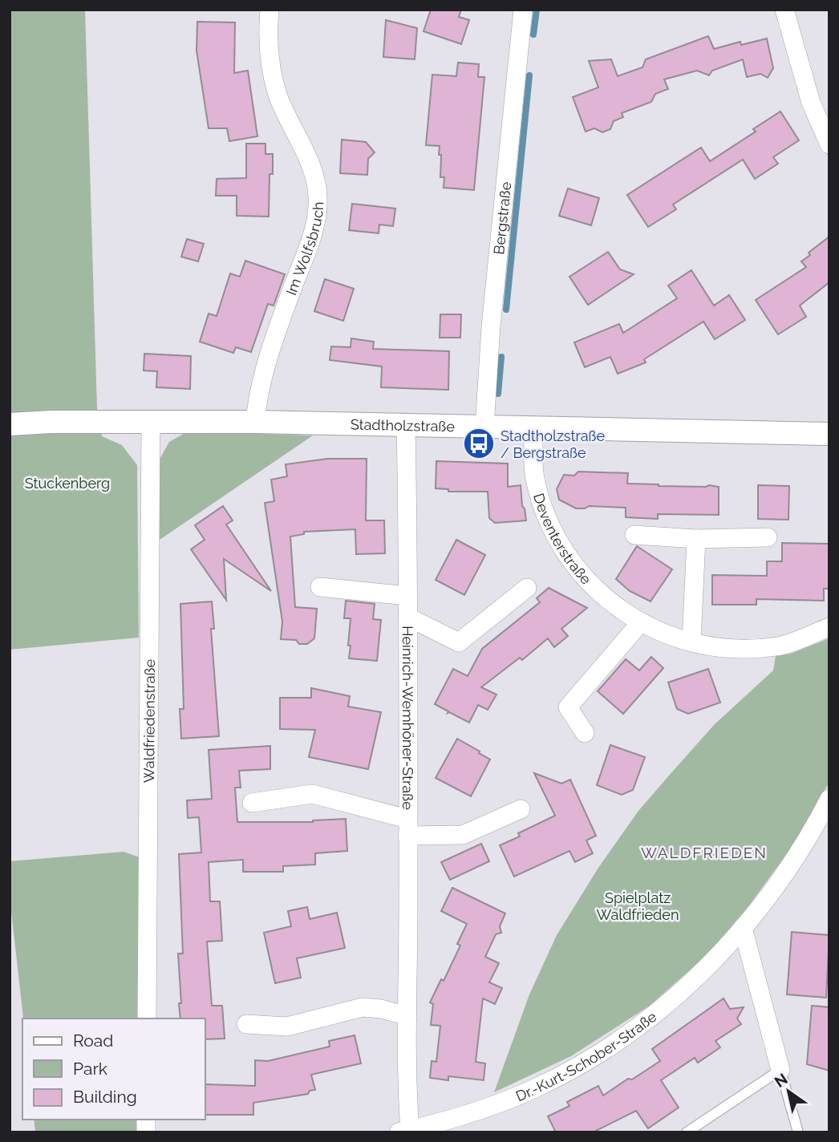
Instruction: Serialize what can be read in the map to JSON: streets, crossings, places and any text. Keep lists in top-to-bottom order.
{
  "streets": {
    "street": [
      "Bergstraße",
      "Im Wolfsbruch",
      "Stadtholzstraße",
      "Deventerstraße",
      "Heinrich-Wemhöner-Straße",
      "Waldfriedenstraße",
      "Dr.-Kurt-Schober-Straße"
    ]
  },
  "crossings": [
    ["Bergstraße", "Stadtholzstraße"],
    ["Im Wolfsbruch", "Stadtholzstraße"],
    ["Stadtholzstraße", "Deventerstraße"],
    ["Stadtholzstraße", "Heinrich-Wemhöner-Straße"],
    ["Stadtholzstraße", "Waldfriedenstraße"],
    ["Heinrich-Wemhöner-Straße", "Dr.-Kurt-Schober-Straße"]
  ],
  "districts": ["WALDFRIEDEN"],
  "parks": ["Stuckenberg", "Spielplatz Waldfrieden"],
  "places": {
    "bus stop": ["Stadtholzstraße / Bergstraße"]
  },
  "legend": ["Road", "Park", "Building"],
  "north": "top left"
}
